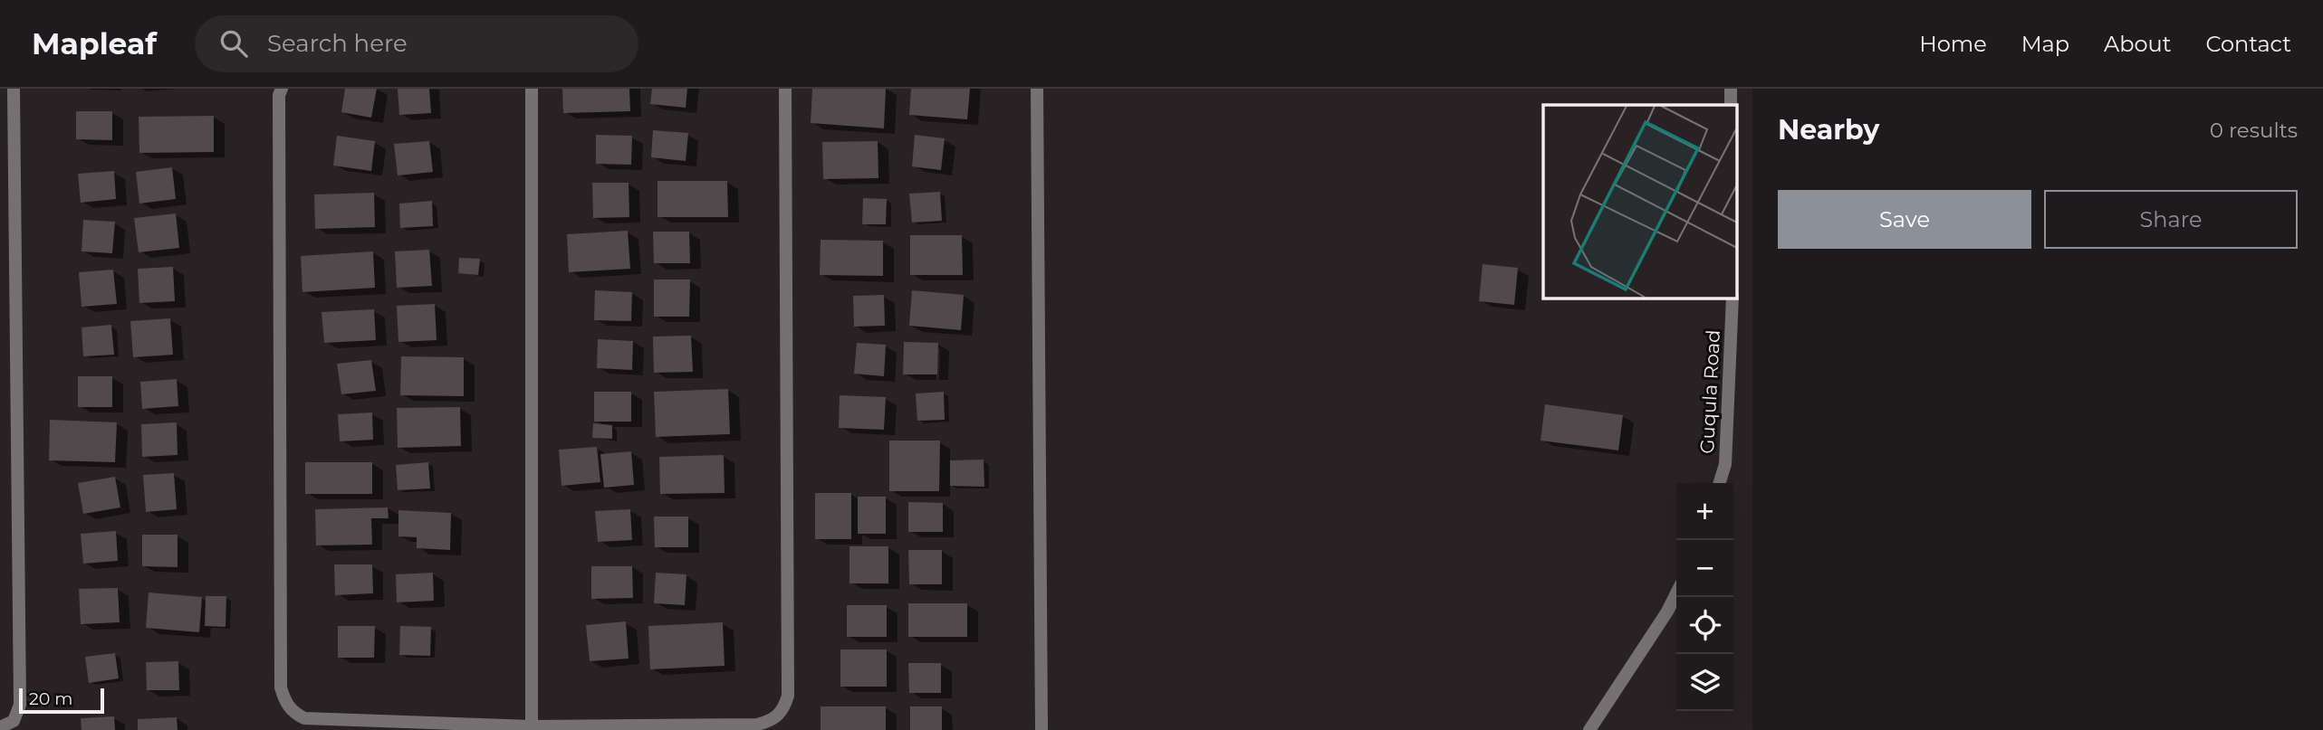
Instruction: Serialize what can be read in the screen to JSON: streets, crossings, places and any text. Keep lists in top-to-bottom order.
{
  "streets": {
    "street": ["Guqula Road"]
  },
  "scale_bar": "20 m",
  "page": {
    "header": "Mapleaf",
    "search": "Search here",
    "nav": [
      "Home",
      "Map",
      "About",
      "Contact"
    ],
    "heading": ["Nearby", "0 results"],
    "buttons": ["Save", "Share"],
    "map_buttons": ["+", "−"],
    "scale": "20 m"
  }
}
